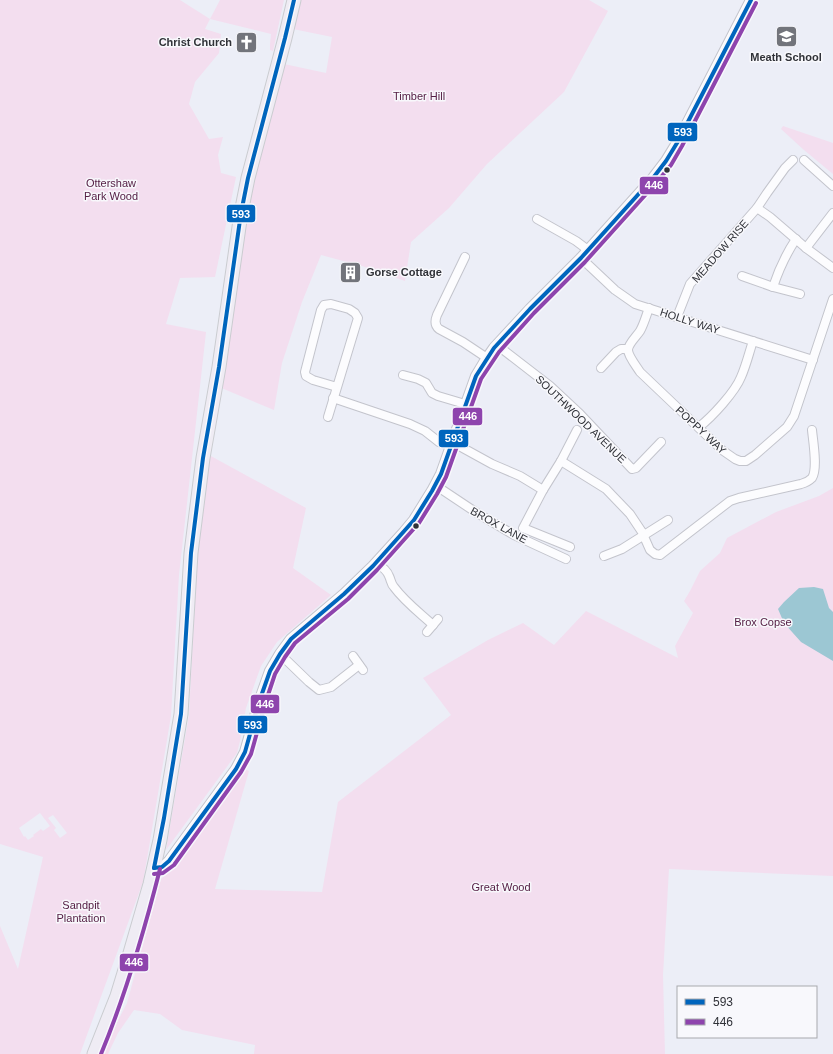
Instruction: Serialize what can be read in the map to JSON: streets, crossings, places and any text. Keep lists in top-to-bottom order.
{
  "streets": {
    "street": [
      "MEADOW RISE",
      "HOLLY WAY",
      "SOUTHWOOD AVENUE",
      "POPPY WAY",
      "BROX LANE"
    ]
  },
  "crossings": [
    ["MEADOW RISE", "HOLLY WAY"],
    ["HOLLY WAY", "POPPY WAY"]
  ],
  "parks": [
    "Timber Hill",
    "Ottershaw Park Wood",
    "Brox Copse",
    "Great Wood",
    "Sandpit Plantation"
  ],
  "places": {
    "school or university": ["Meath School"],
    "church": ["Christ Church"],
    "building": ["Gorse Cottage"]
  },
  "lines": ["transit line 593", "transit line 446"],
  "legend": ["593", "446"]
}
